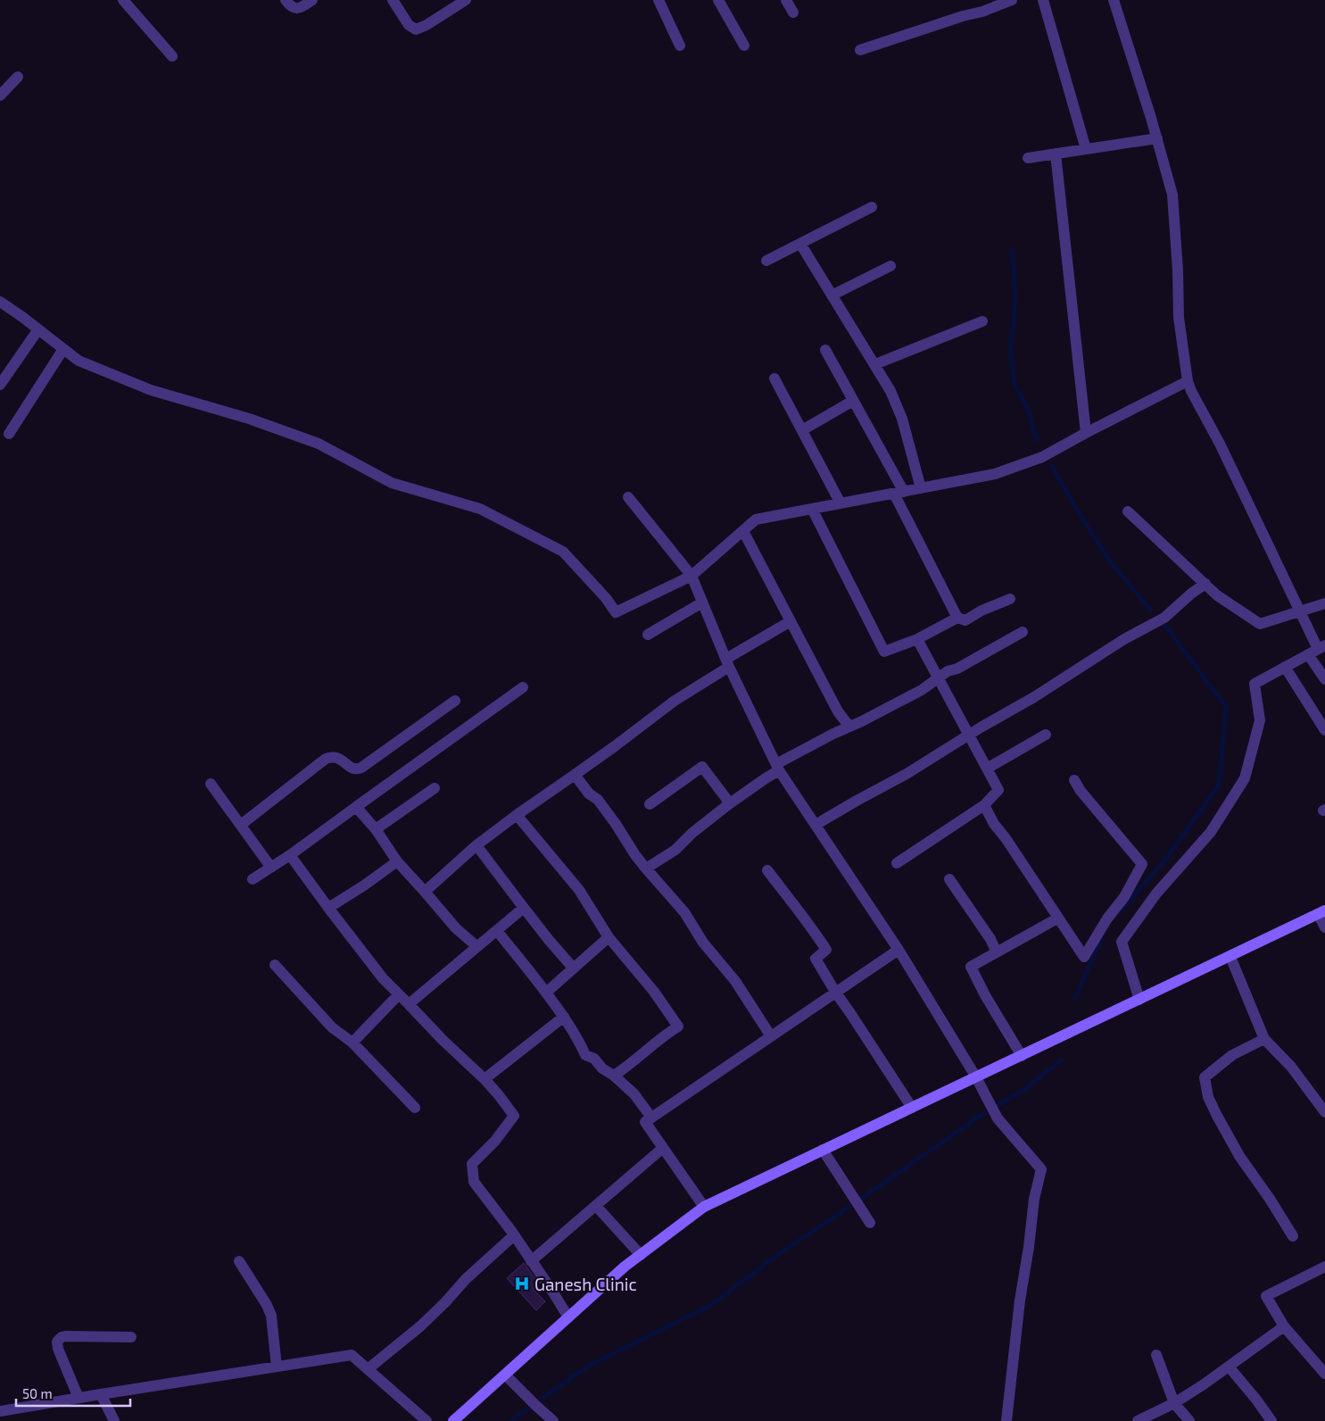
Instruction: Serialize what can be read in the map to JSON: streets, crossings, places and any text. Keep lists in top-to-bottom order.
{
  "places": {
    "hospital": ["Ganesh Clinic"]
  },
  "scale_bar": "50 m"
}
